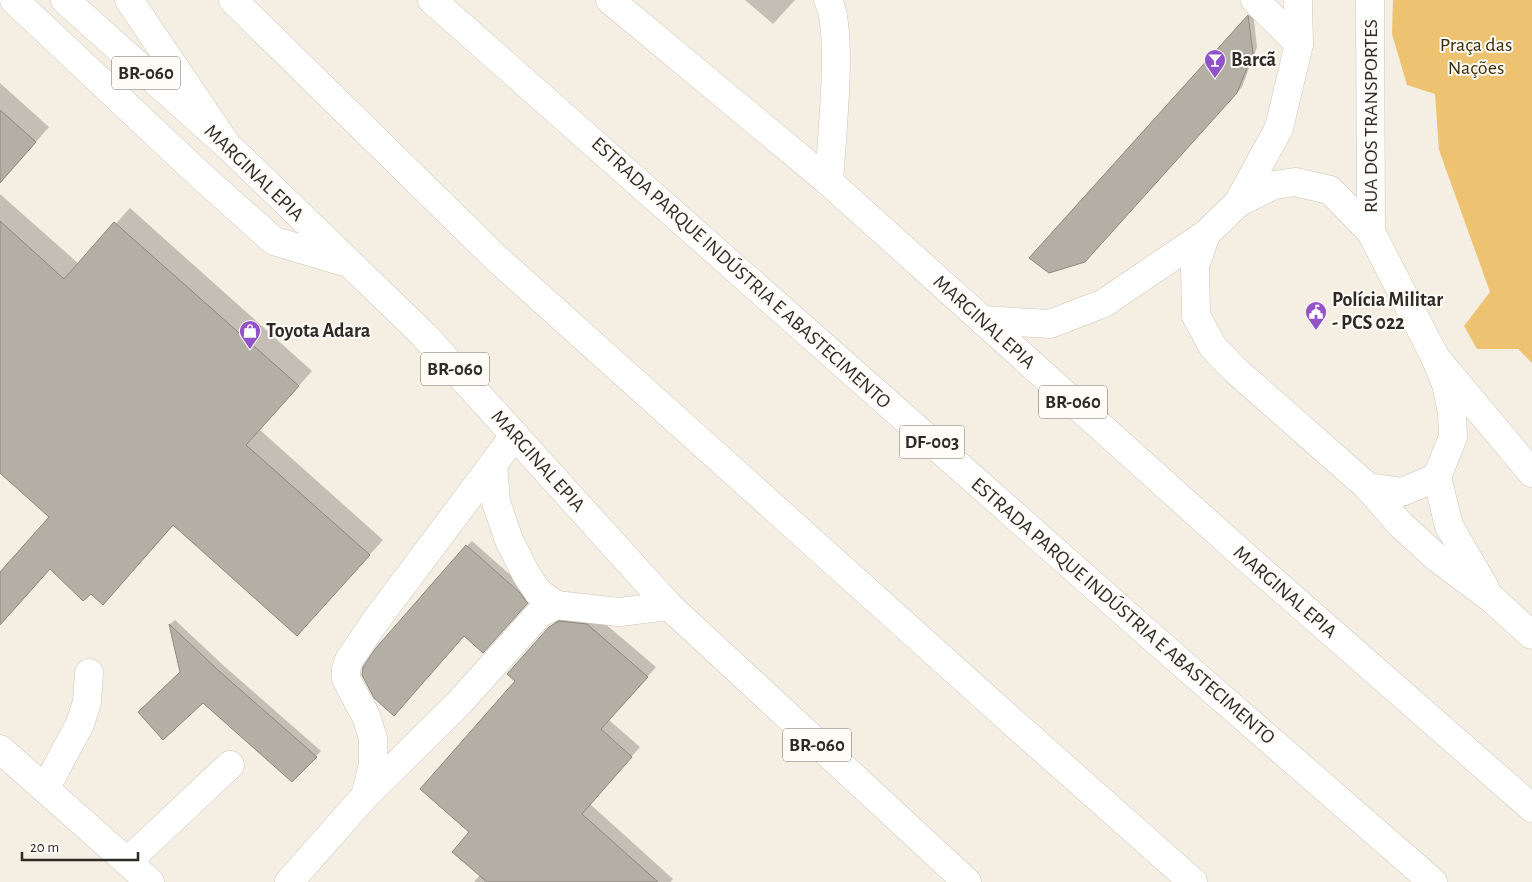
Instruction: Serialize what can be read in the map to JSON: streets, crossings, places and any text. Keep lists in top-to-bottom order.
{
  "streets": {
    "main road": [
      "BR-060",
      "RUA DOS TRANSPORTES",
      "MARGINAL EPIA",
      "ESTRADA PARQUE INDÚSTRIA E ABASTECIMENTO",
      "DF-003"
    ]
  },
  "parks": ["Praça das Nações"],
  "places": {
    "bar": ["Barcã"],
    "public building": ["Polícia Militar - PCS 022"],
    "shop": ["Toyota Adara"]
  },
  "scale_bar": "20 m"
}
